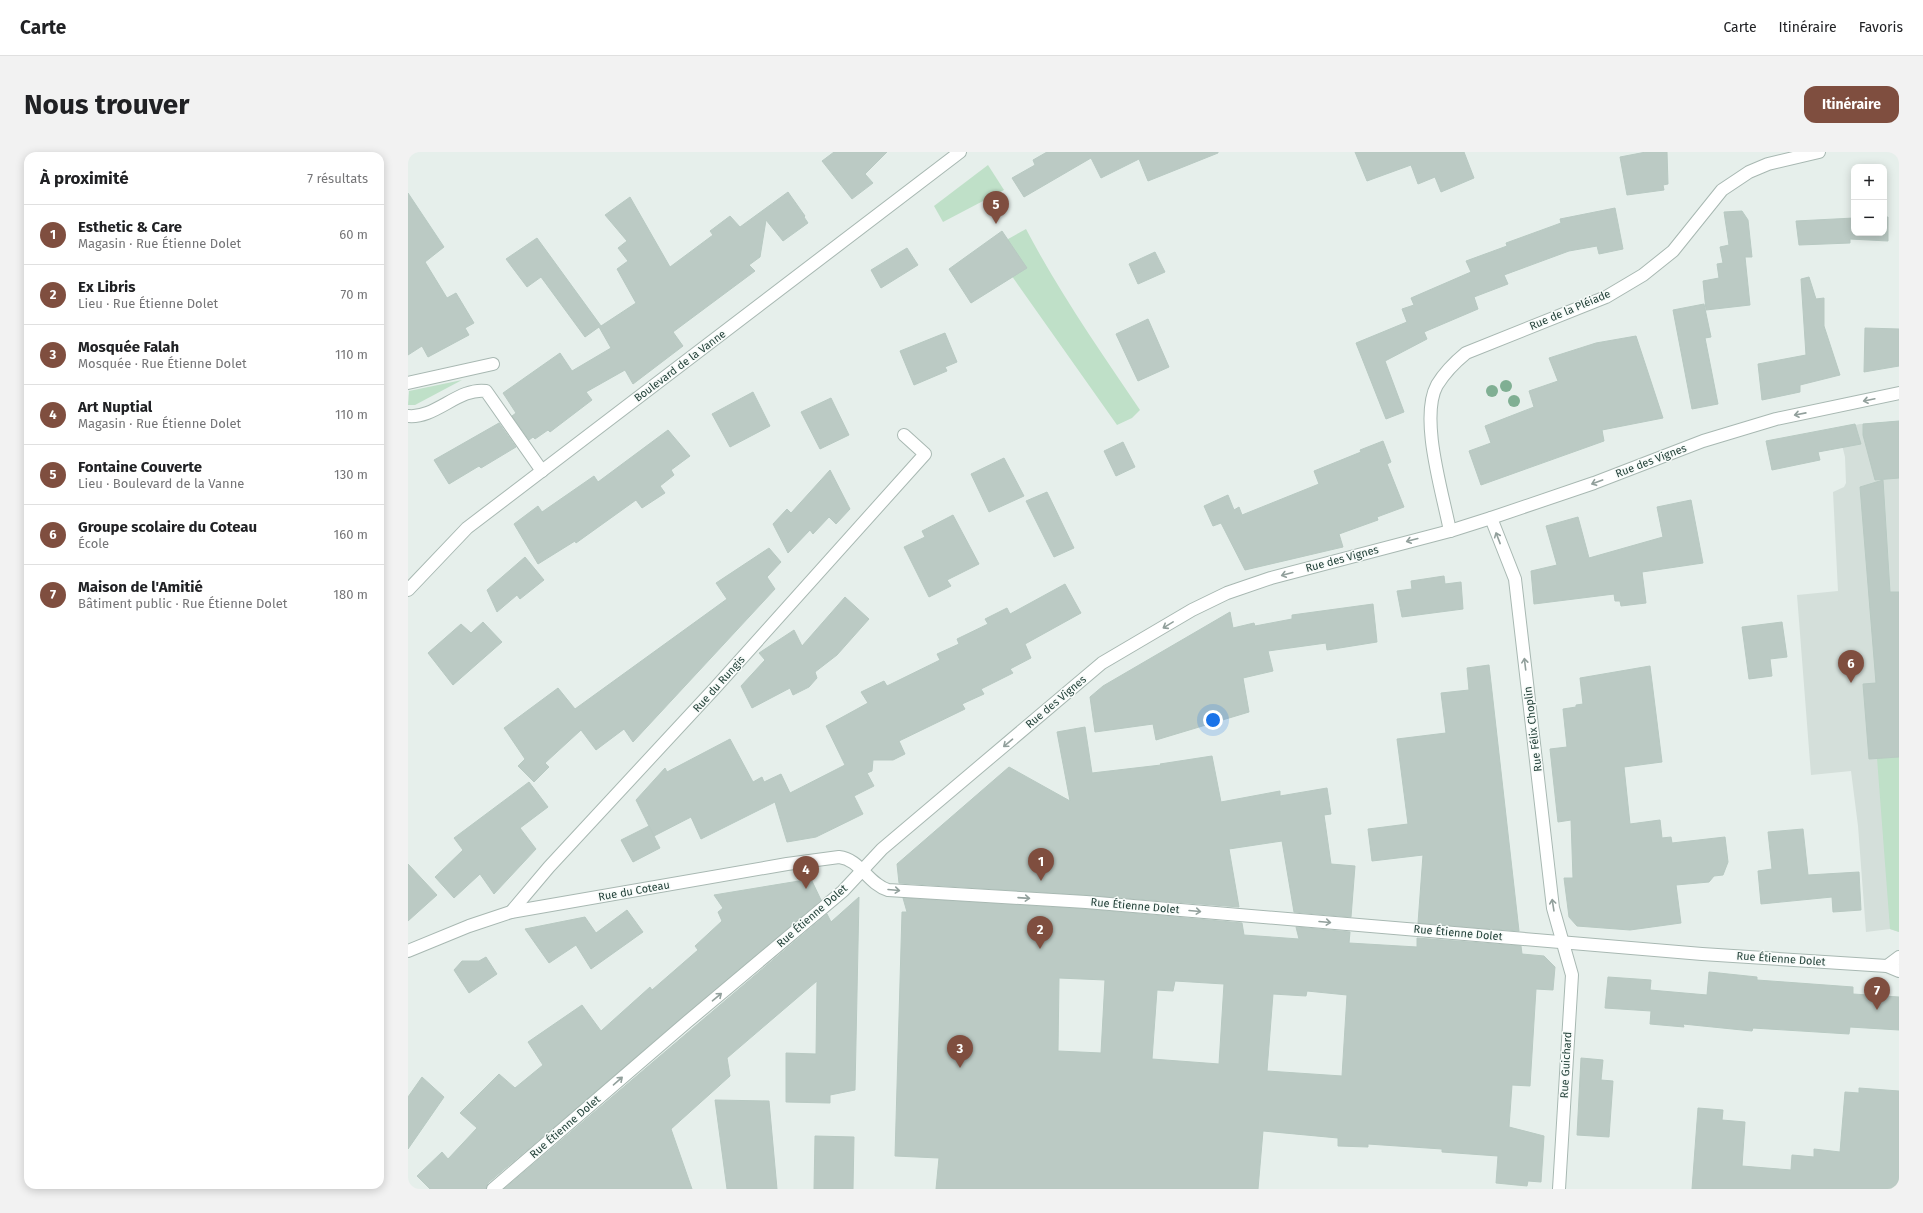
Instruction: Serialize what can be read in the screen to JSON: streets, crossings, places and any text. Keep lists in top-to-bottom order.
{
  "streets": {
    "street": [
      "Rue de la Pléiade",
      "Boulevard de la Vanne",
      "Rue des Vignes",
      "Rue du Rungis",
      "Rue Félix Choplin",
      "Rue du Coteau",
      "Rue Étienne Dolet",
      "Rue Guichard"
    ]
  },
  "crossings": [
    ["Rue de la Pléiade", "Rue des Vignes"],
    ["Rue des Vignes", "Rue Félix Choplin"],
    ["Rue des Vignes", "Rue du Coteau"],
    ["Rue des Vignes", "Rue Étienne Dolet"],
    ["Rue du Rungis", "Rue du Coteau"],
    ["Rue Félix Choplin", "Rue Étienne Dolet"],
    ["Rue Félix Choplin", "Rue Guichard"],
    ["Rue du Coteau", "Rue Étienne Dolet"],
    ["Rue Étienne Dolet", "Rue Guichard"]
  ],
  "one_way": ["Rue des Vignes", "Rue Félix Choplin", "Rue Étienne Dolet"],
  "page": {
    "header": "Carte",
    "nav": ["Carte", "Itinéraire", "Favoris"],
    "buttons": "Itinéraire",
    "title": "Nous trouver",
    "heading": ["À proximité", "7 résultats"],
    "map_buttons": ["+", "−"],
    "pins": [
      "5",
      "6",
      "1",
      "4",
      "2",
      "7",
      "3"
    ],
    "list": [
      {
        "mark": "1",
        "name": "Esthetic & Care",
        "note": "Magasin · Rue Étienne Dolet",
        "value": "60 m"
      },
      {
        "mark": "2",
        "name": "Ex Libris",
        "note": "Lieu · Rue Étienne Dolet",
        "value": "70 m"
      },
      {
        "mark": "3",
        "name": "Mosquée Falah",
        "note": "Mosquée · Rue Étienne Dolet",
        "value": "110 m"
      },
      {
        "mark": "4",
        "name": "Art Nuptial",
        "note": "Magasin · Rue Étienne Dolet",
        "value": "110 m"
      },
      {
        "mark": "5",
        "name": "Fontaine Couverte",
        "note": "Lieu · Boulevard de la Vanne",
        "value": "130 m"
      },
      {
        "mark": "6",
        "name": "Groupe scolaire du Coteau",
        "note": "École",
        "value": "160 m"
      },
      {
        "mark": "7",
        "name": "Maison de l'Amitié",
        "note": "Bâtiment public · Rue Étienne Dolet",
        "value": "180 m"
      }
    ]
  }
}
